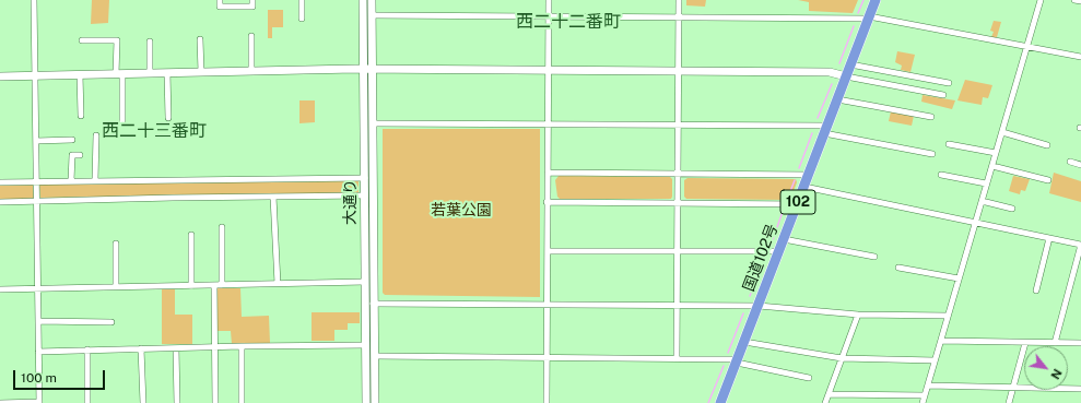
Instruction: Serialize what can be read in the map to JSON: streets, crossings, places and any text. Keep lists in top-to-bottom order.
{
  "streets": {
    "highway": ["102", "国道102号"],
    "street": ["大通り"]
  },
  "districts": ["西二十二番町", "西二十三番町"],
  "parks": ["若葉公園"],
  "scale_bar": "100 m",
  "north": "bottom right"
}
